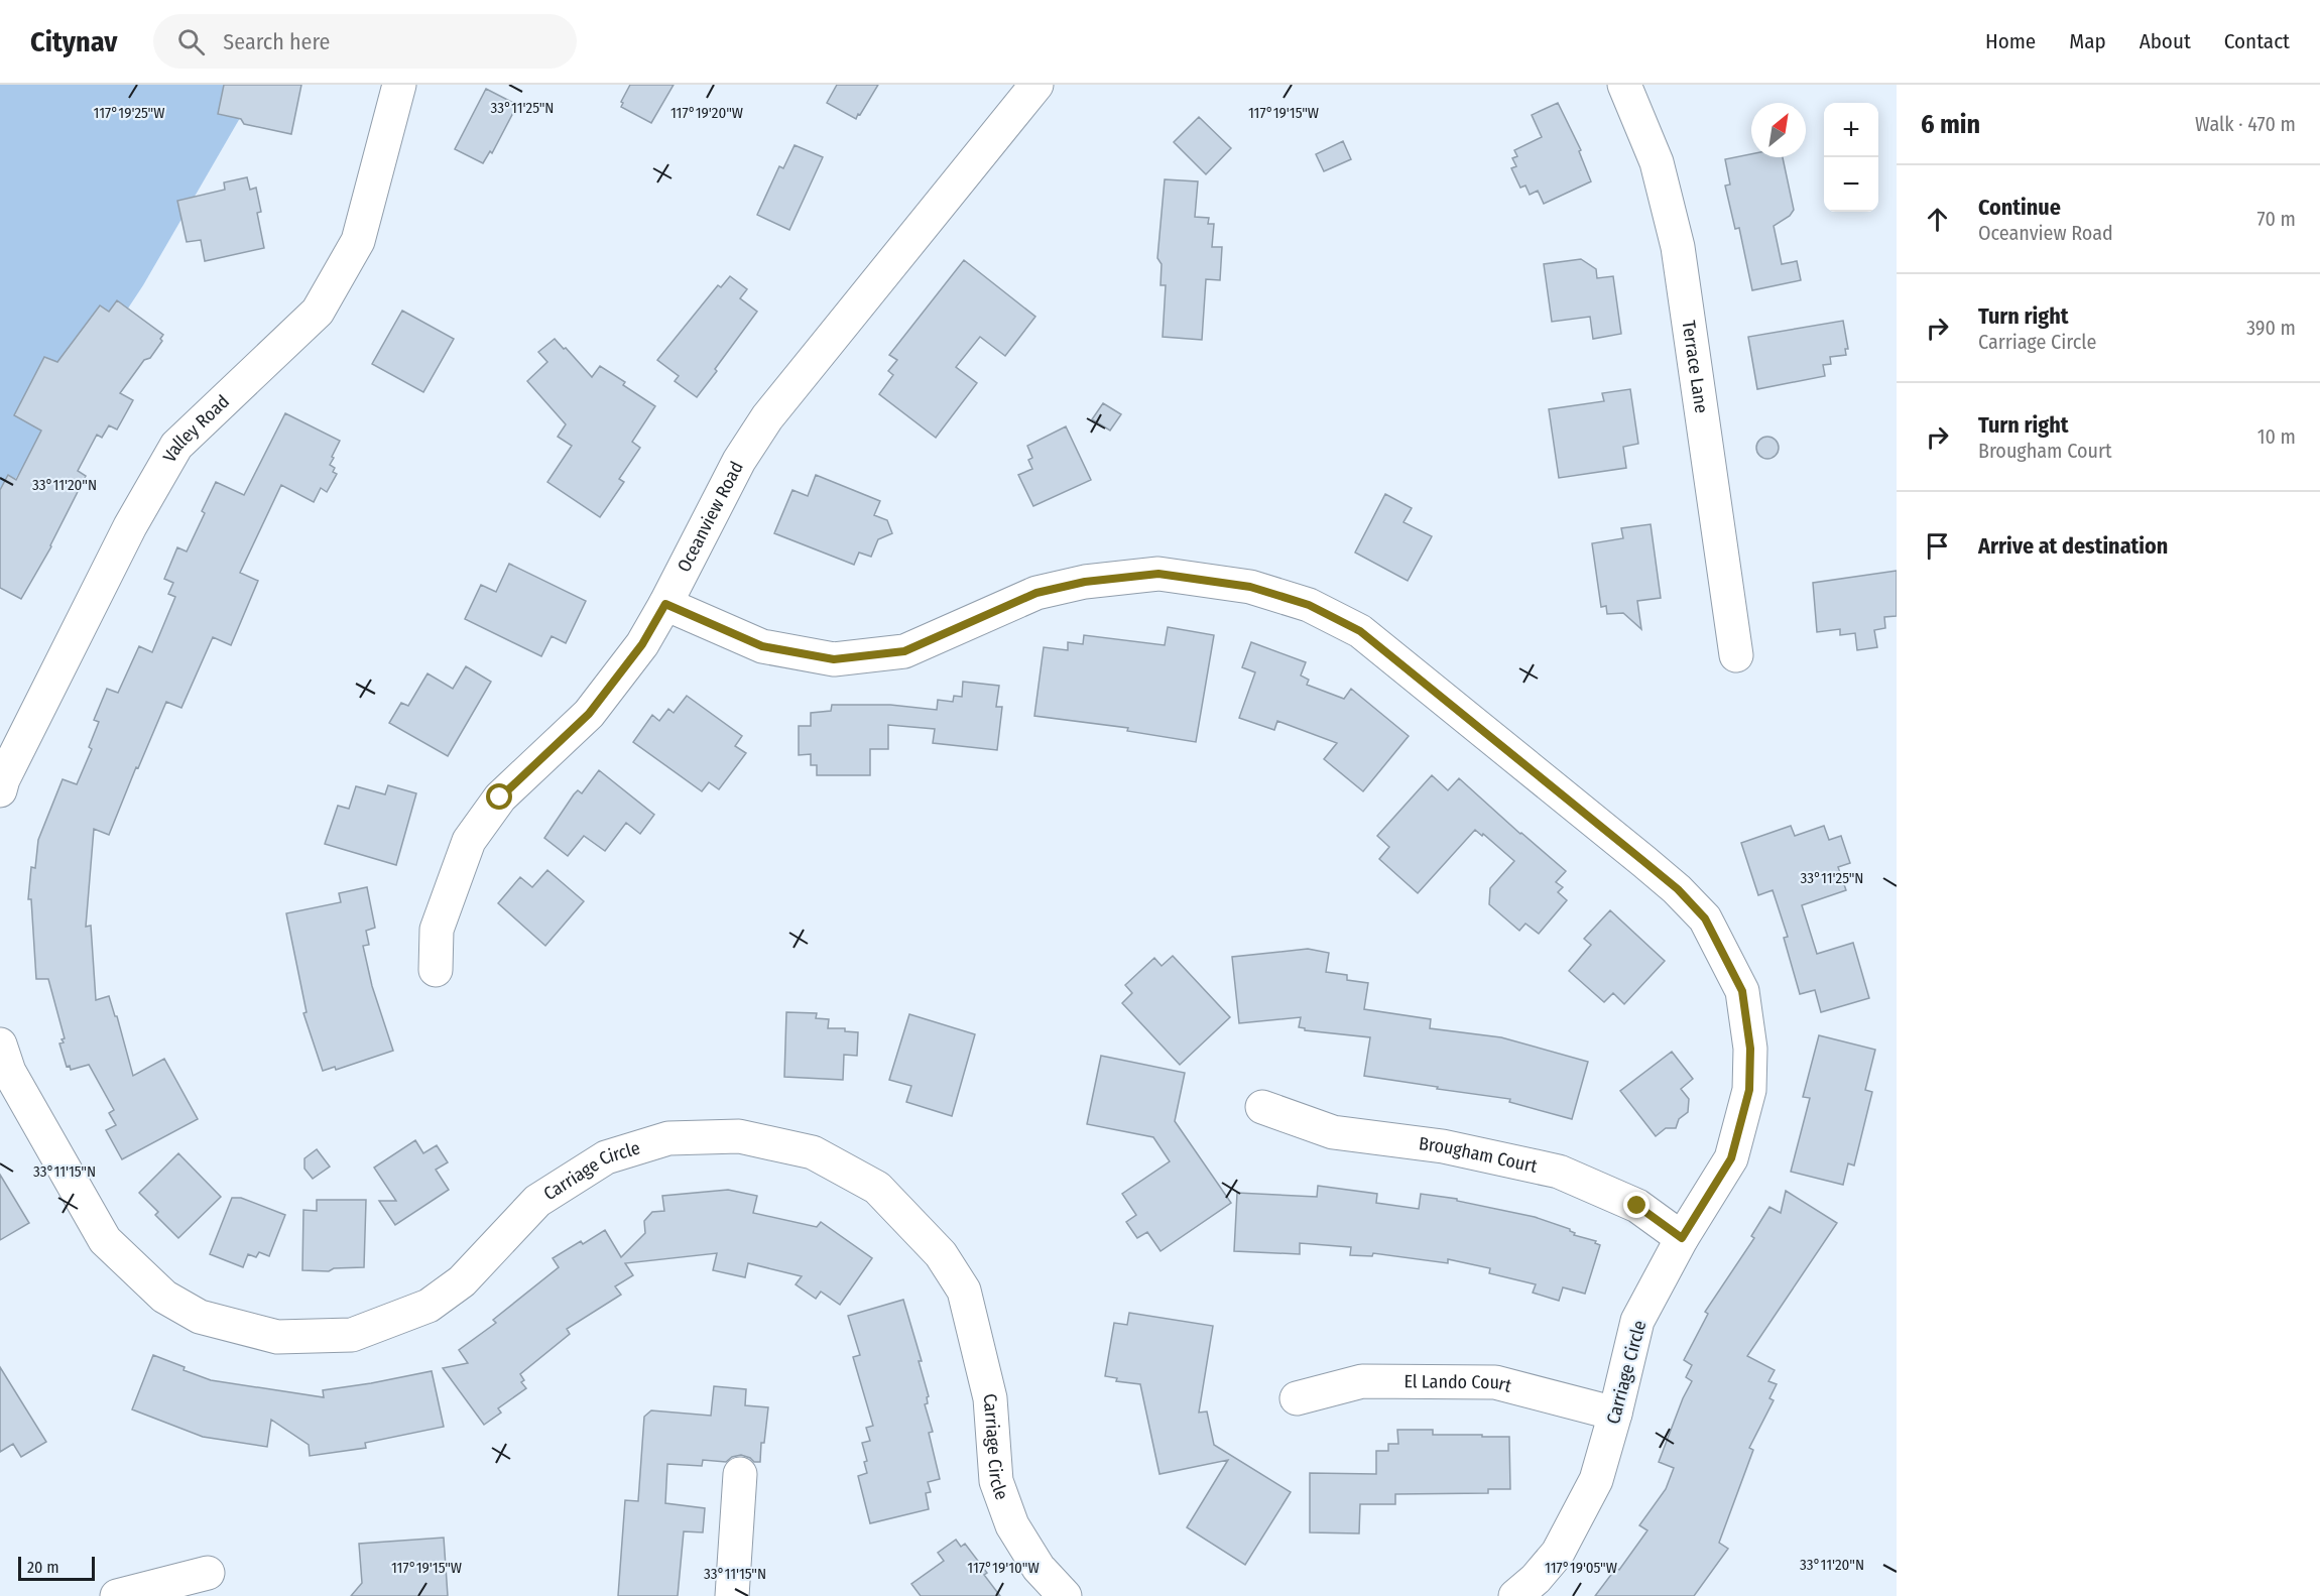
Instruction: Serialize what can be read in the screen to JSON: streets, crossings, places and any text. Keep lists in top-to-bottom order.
{
  "streets": {
    "street": [
      "Terrace Lane",
      "Valley Road",
      "Oceanview Road",
      "Brougham Court",
      "Carriage Circle",
      "El Lando Court"
    ]
  },
  "crossings": [
    ["Oceanview Road", "Carriage Circle"],
    ["Brougham Court", "Carriage Circle"],
    ["Carriage Circle", "El Lando Court"]
  ],
  "scale_bar": "20 m",
  "north": "top right",
  "page": {
    "header": "Citynav",
    "search": "Search here",
    "nav": [
      "Home",
      "Map",
      "About",
      "Contact"
    ],
    "heading": ["6 min", "Walk · 470 m"],
    "map_buttons": ["+", "−"],
    "list": [
      ["Continue", "Oceanview Road", "70 m"],
      ["Turn right", "Carriage Circle", "390 m"],
      ["Turn right", "Brougham Court", "10 m"],
      "Arrive at destination"
    ],
    "scale": "20 m"
  },
  "coordinates": [
    "33°11'25\"N",
    "117°19'25\"W",
    "117°19'15\"W",
    "117°19'20\"W",
    "33°11'20\"N",
    "33°11'15\"N",
    "117°19'10\"W",
    "117°19'05\"W"
  ]
}
